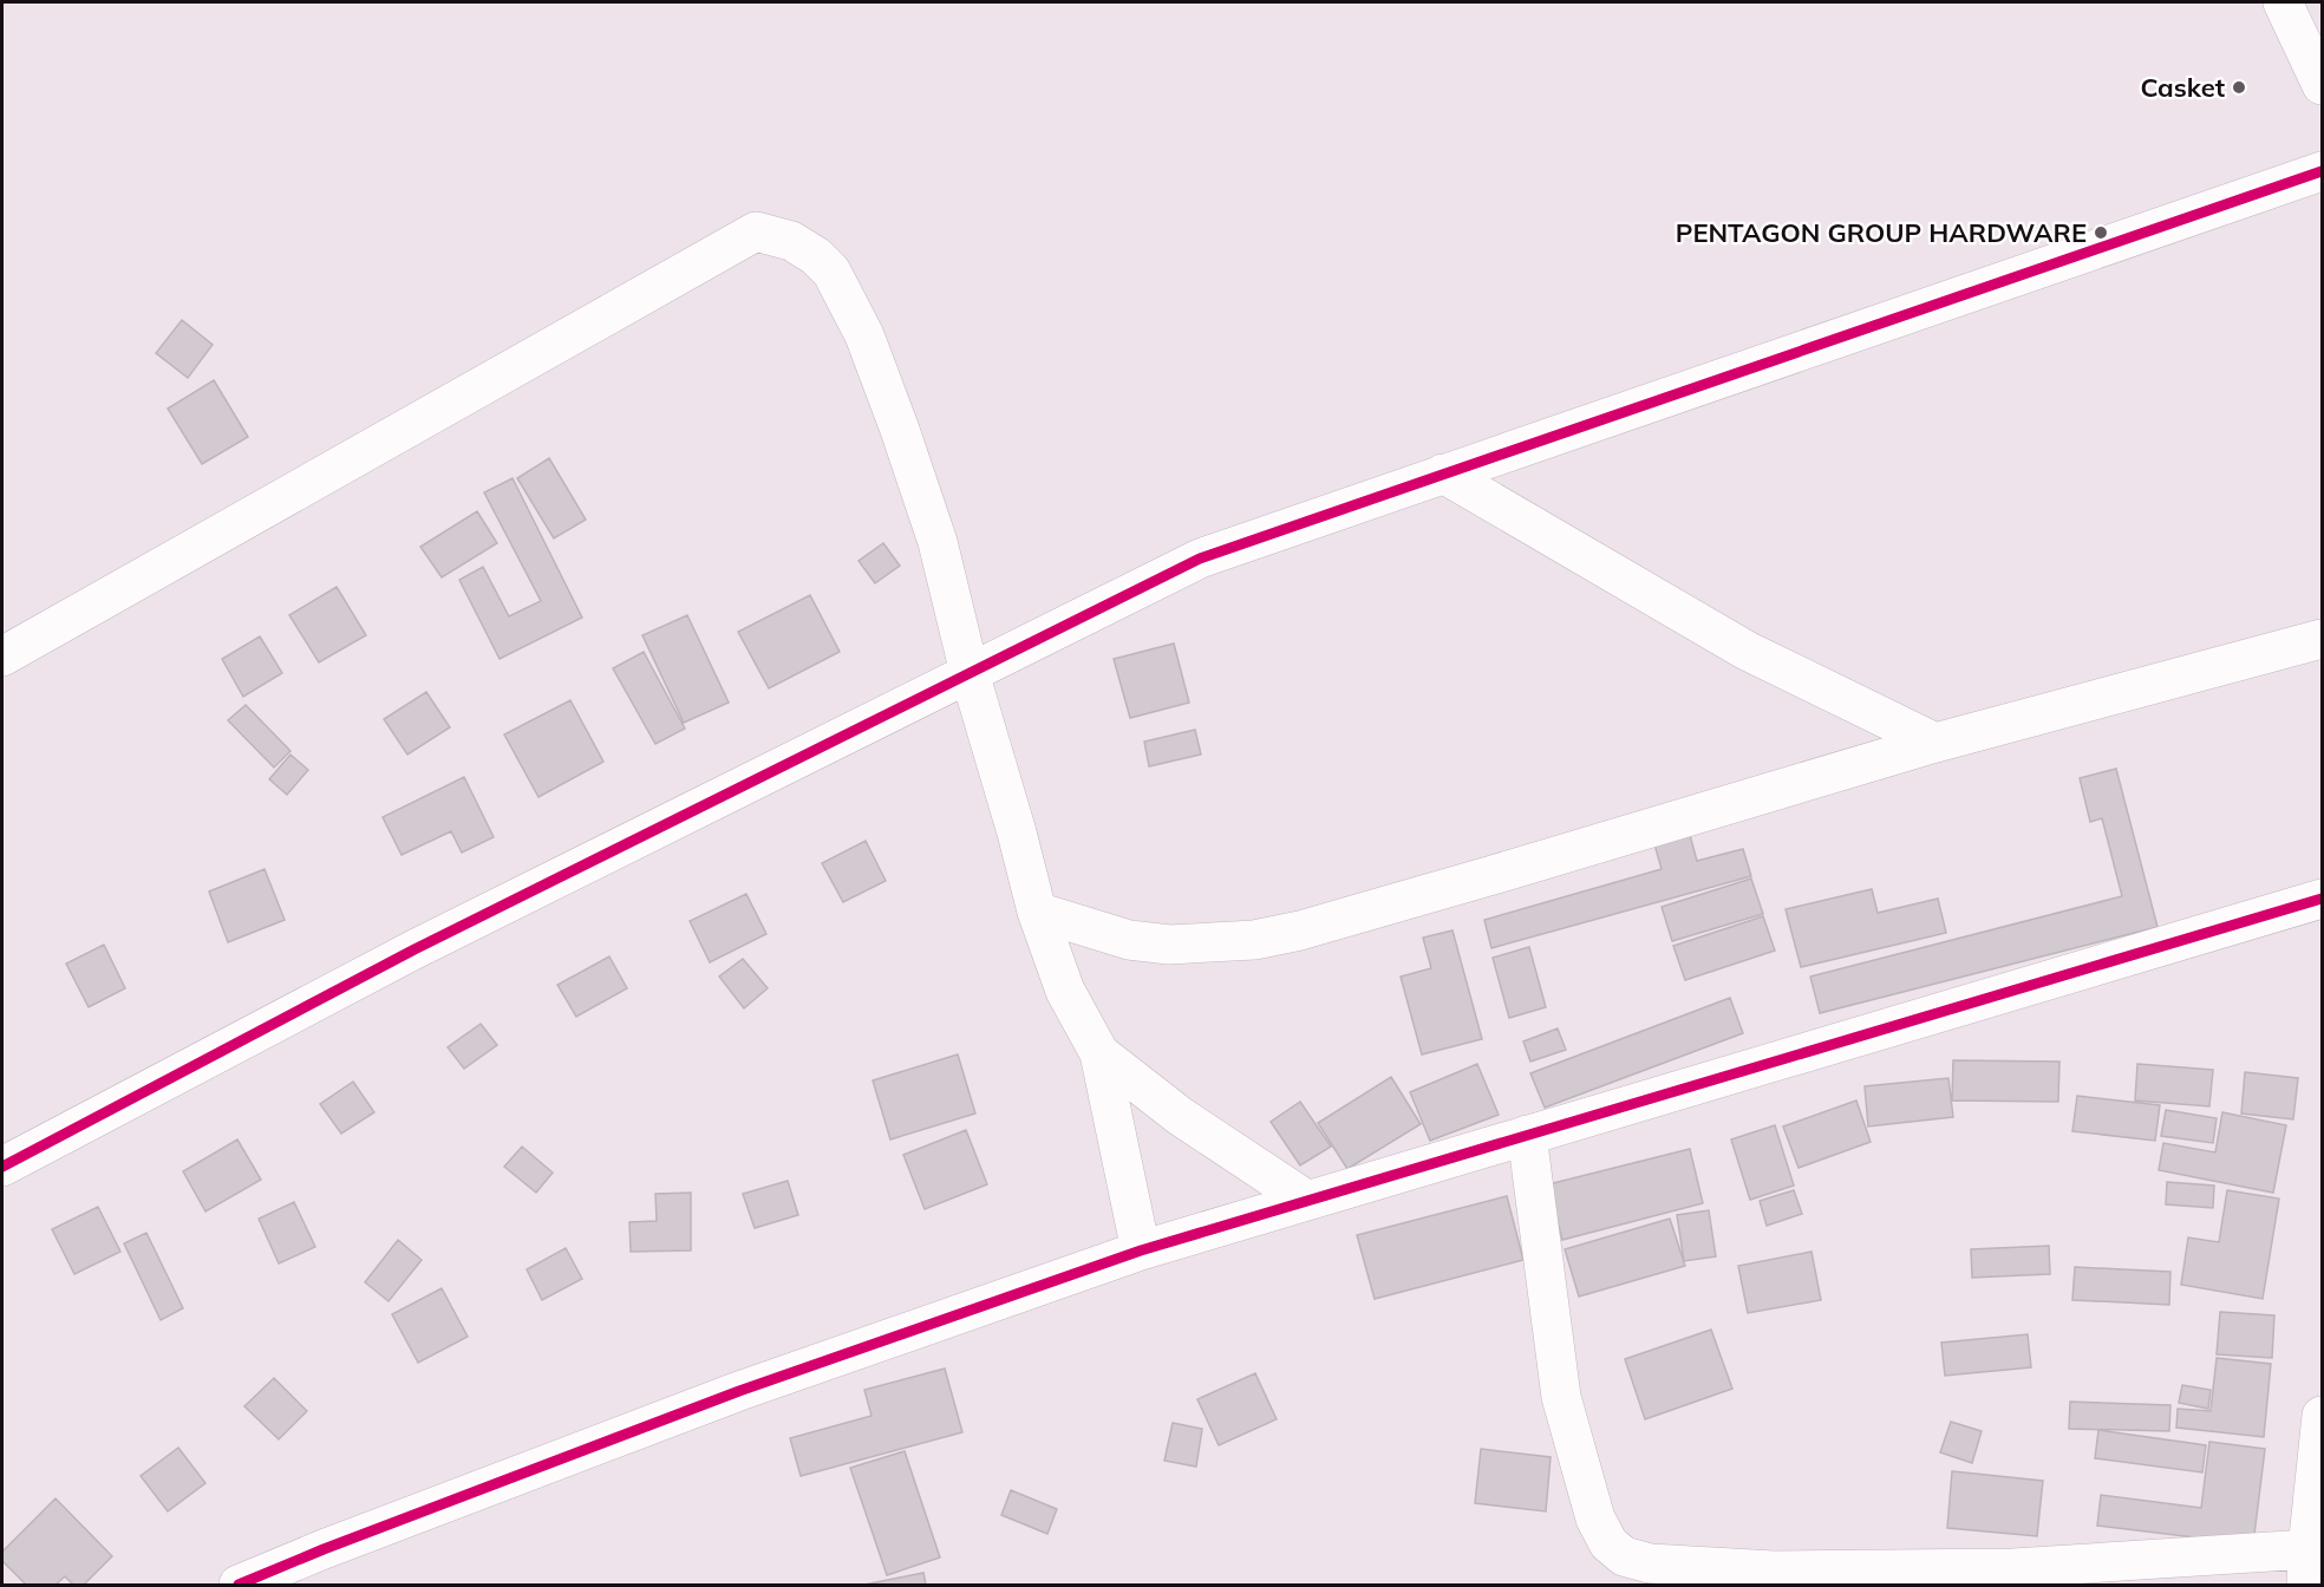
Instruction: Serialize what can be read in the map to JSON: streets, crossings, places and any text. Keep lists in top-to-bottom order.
{
  "places": ["Casket", "PENTAGON GROUP HARDWARE"]
}
